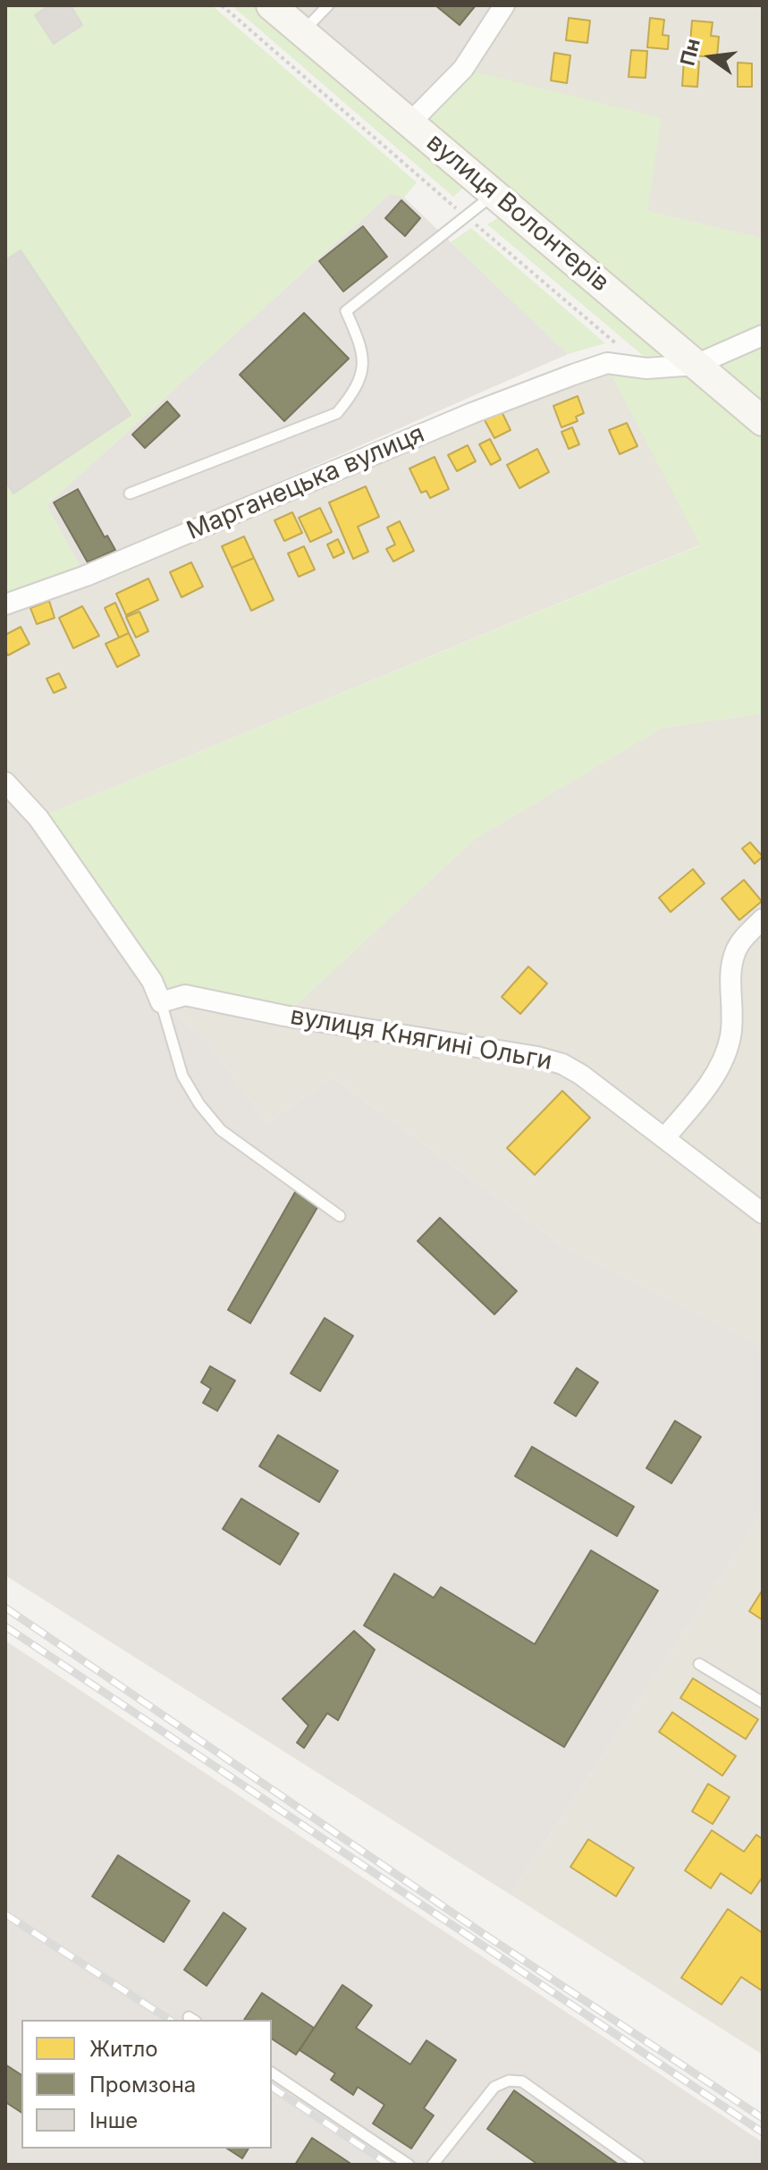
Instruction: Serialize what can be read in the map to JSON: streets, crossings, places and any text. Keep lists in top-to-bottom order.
{
  "streets": {
    "street": ["вулиця Волонтерів", "Марганецька вулиця", "вулиця Княгині Ольги"]
  },
  "legend": ["Житло", "Промзона", "Інше"],
  "north": "left"
}
